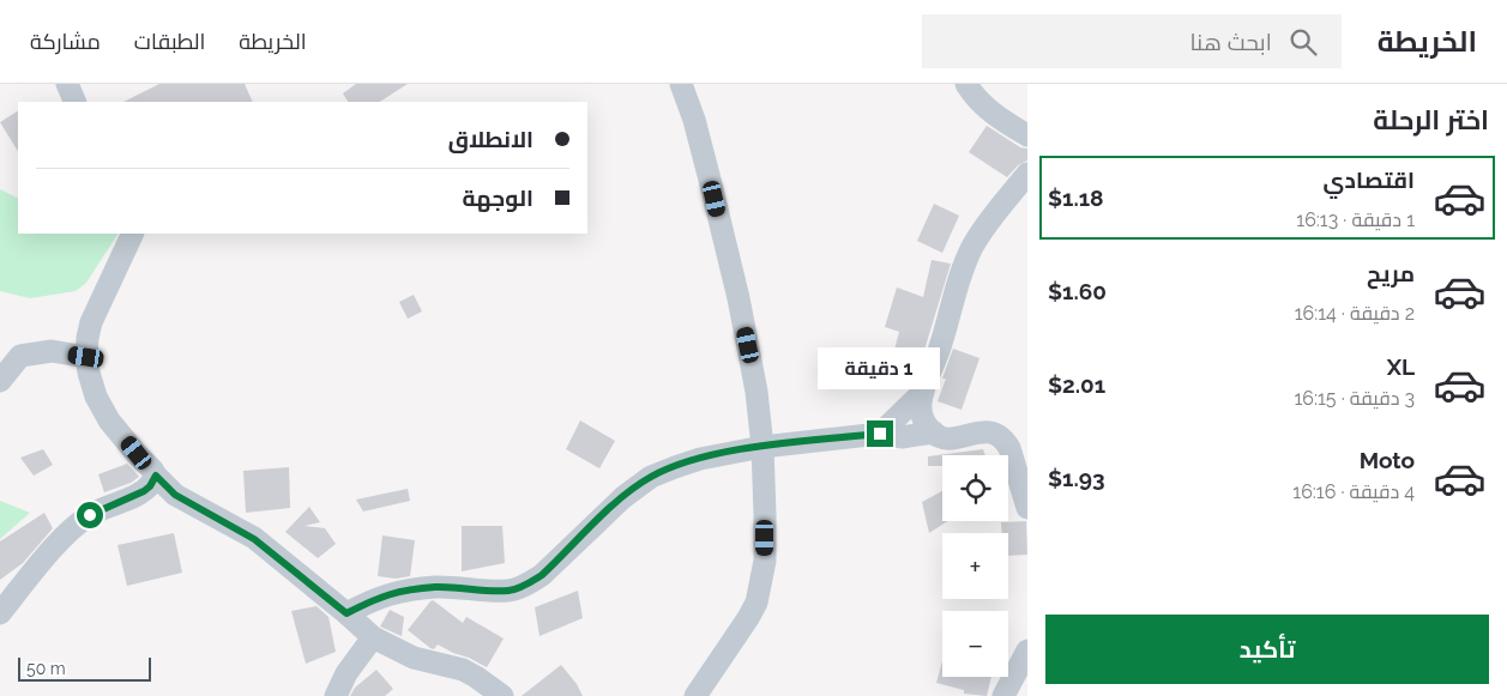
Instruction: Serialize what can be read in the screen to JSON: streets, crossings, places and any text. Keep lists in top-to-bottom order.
{
  "scale_bar": "50 m",
  "page": {
    "header": "الخريطة",
    "search": "ابحث هنا",
    "nav": ["الخريطة", "الطبقات", "مشاركة"],
    "heading": "اختر الرحلة",
    "banner": ["الانطلاق", "الوجهة"],
    "list": [
      {
        "name": "اقتصادي",
        "note": "1 دقيقة · 16:13",
        "value": "$1.18"
      },
      {
        "name": "مريح",
        "note": "2 دقيقة · 16:14",
        "value": "$1.60"
      },
      {
        "name": "XL",
        "note": "3 دقيقة · 16:15",
        "value": "$2.01"
      },
      {
        "name": "Moto",
        "note": "4 دقيقة · 16:16",
        "value": "$1.93"
      }
    ],
    "bubble": "1 دقيقة",
    "map_buttons": ["+", "−"],
    "buttons": "تأكيد",
    "scale": "50 m"
  }
}
